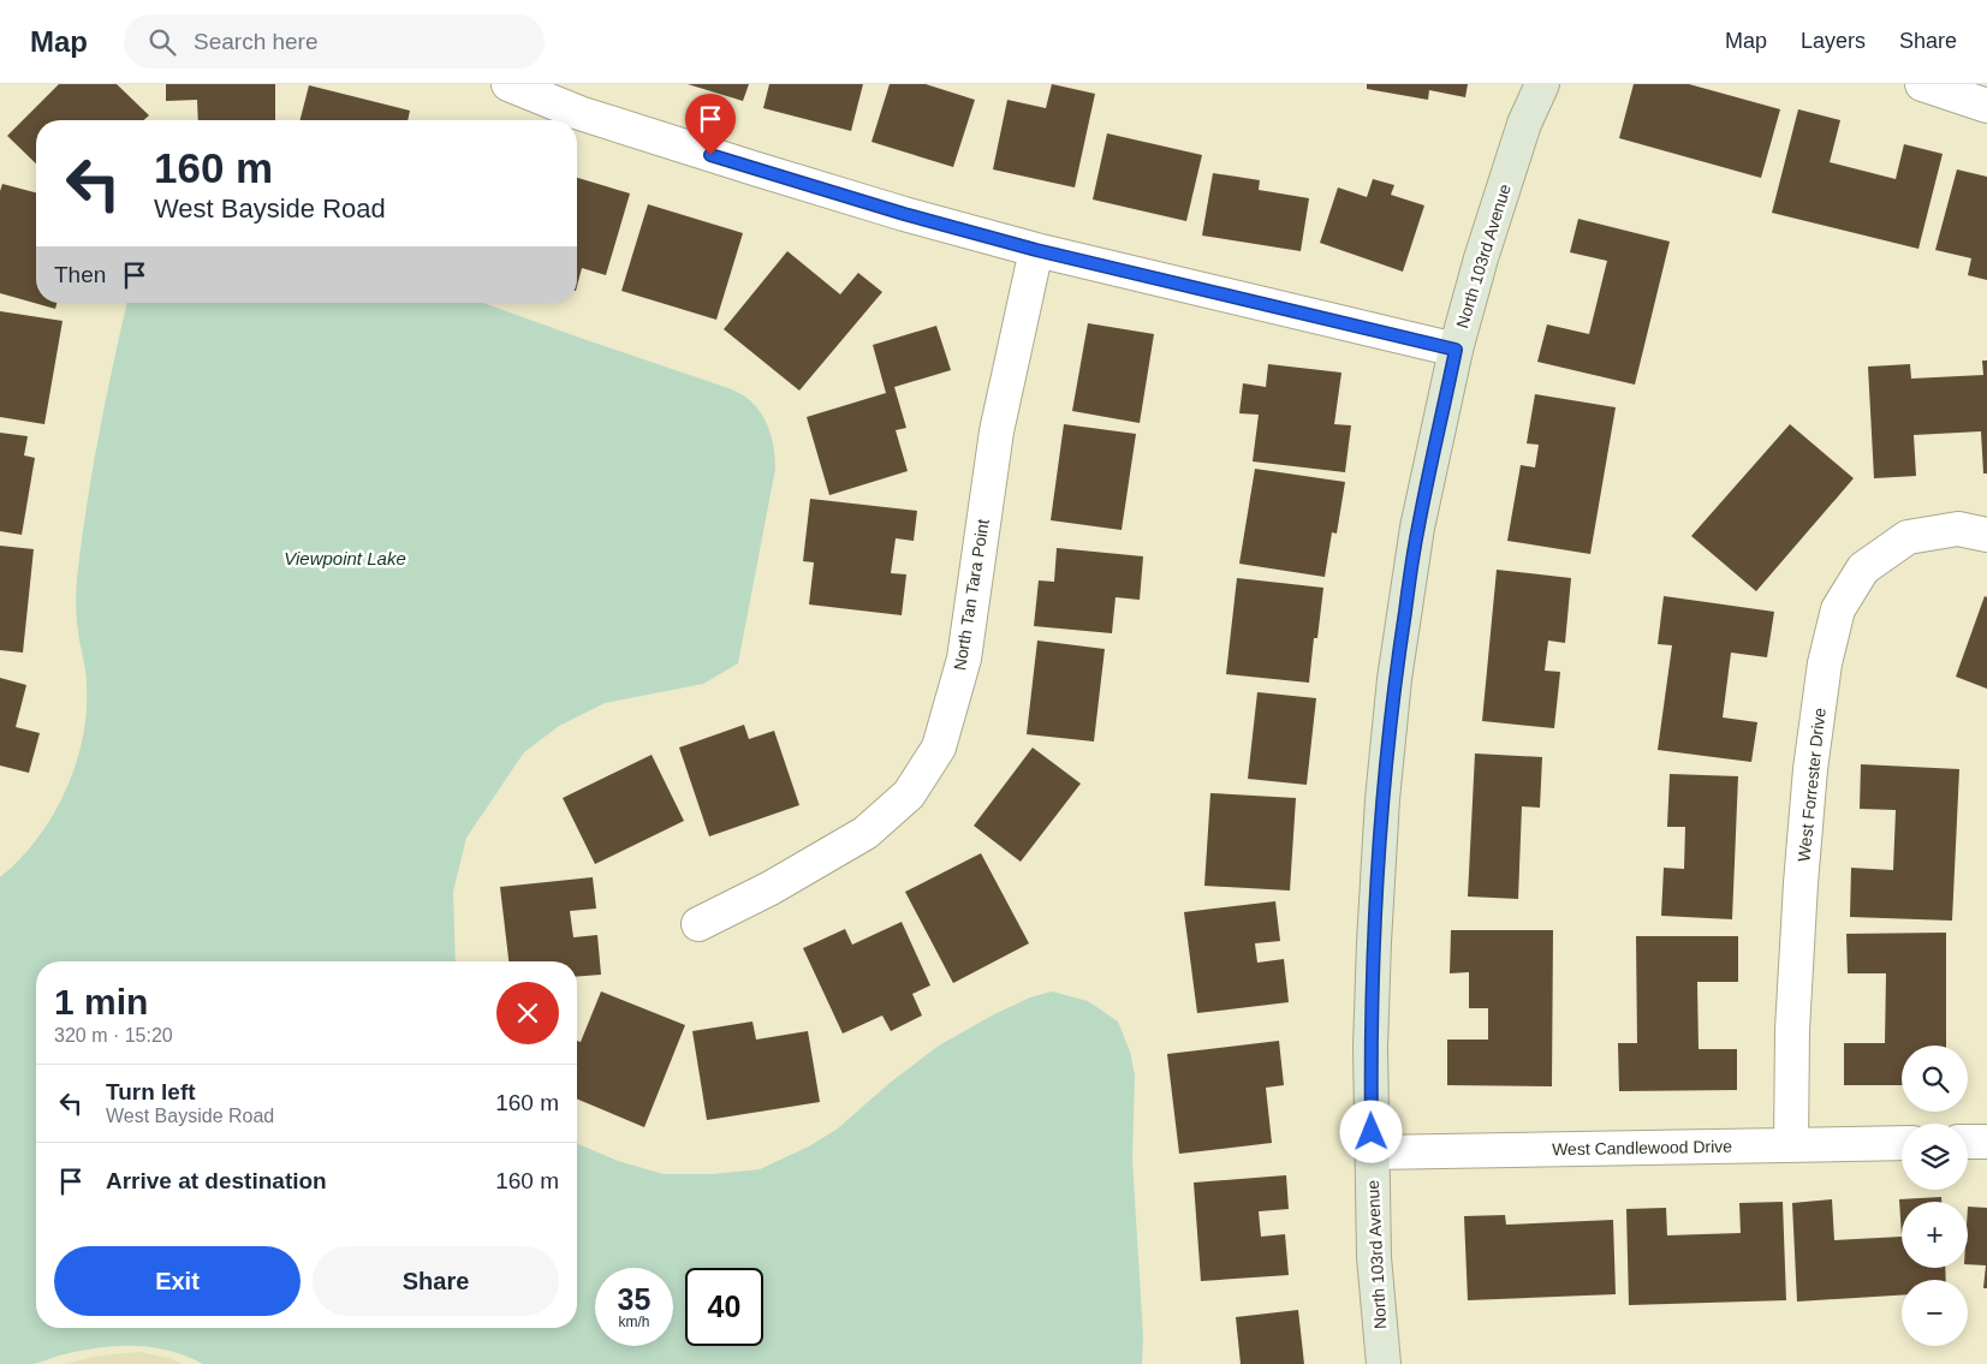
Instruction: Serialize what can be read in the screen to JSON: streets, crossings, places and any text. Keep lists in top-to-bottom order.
{
  "streets": {
    "street": [
      "North 103rd Avenue",
      "North Tan Tara Point",
      "West Forrester Drive",
      "West Candlewood Drive"
    ]
  },
  "crossings": [
    ["North 103rd Avenue", "West Candlewood Drive"],
    ["West Forrester Drive", "West Candlewood Drive"]
  ],
  "water": ["Viewpoint Lake"],
  "page": {
    "header": "Map",
    "search": "Search here",
    "nav": ["Map", "Layers", "Share"],
    "turn": ["160 m", "West Bayside Road"],
    "then": "Then",
    "heading": ["1 min", "320 m · 15:20"],
    "map_buttons": ["+", "−"],
    "list": [
      {
        "name": "Turn left",
        "note": "West Bayside Road",
        "value": "160 m"
      },
      {
        "name": "Arrive at destination",
        "value": "160 m"
      }
    ],
    "buttons": ["Exit", "Share"],
    "speed": "35 km/h",
    "limit": "40"
  }
}
